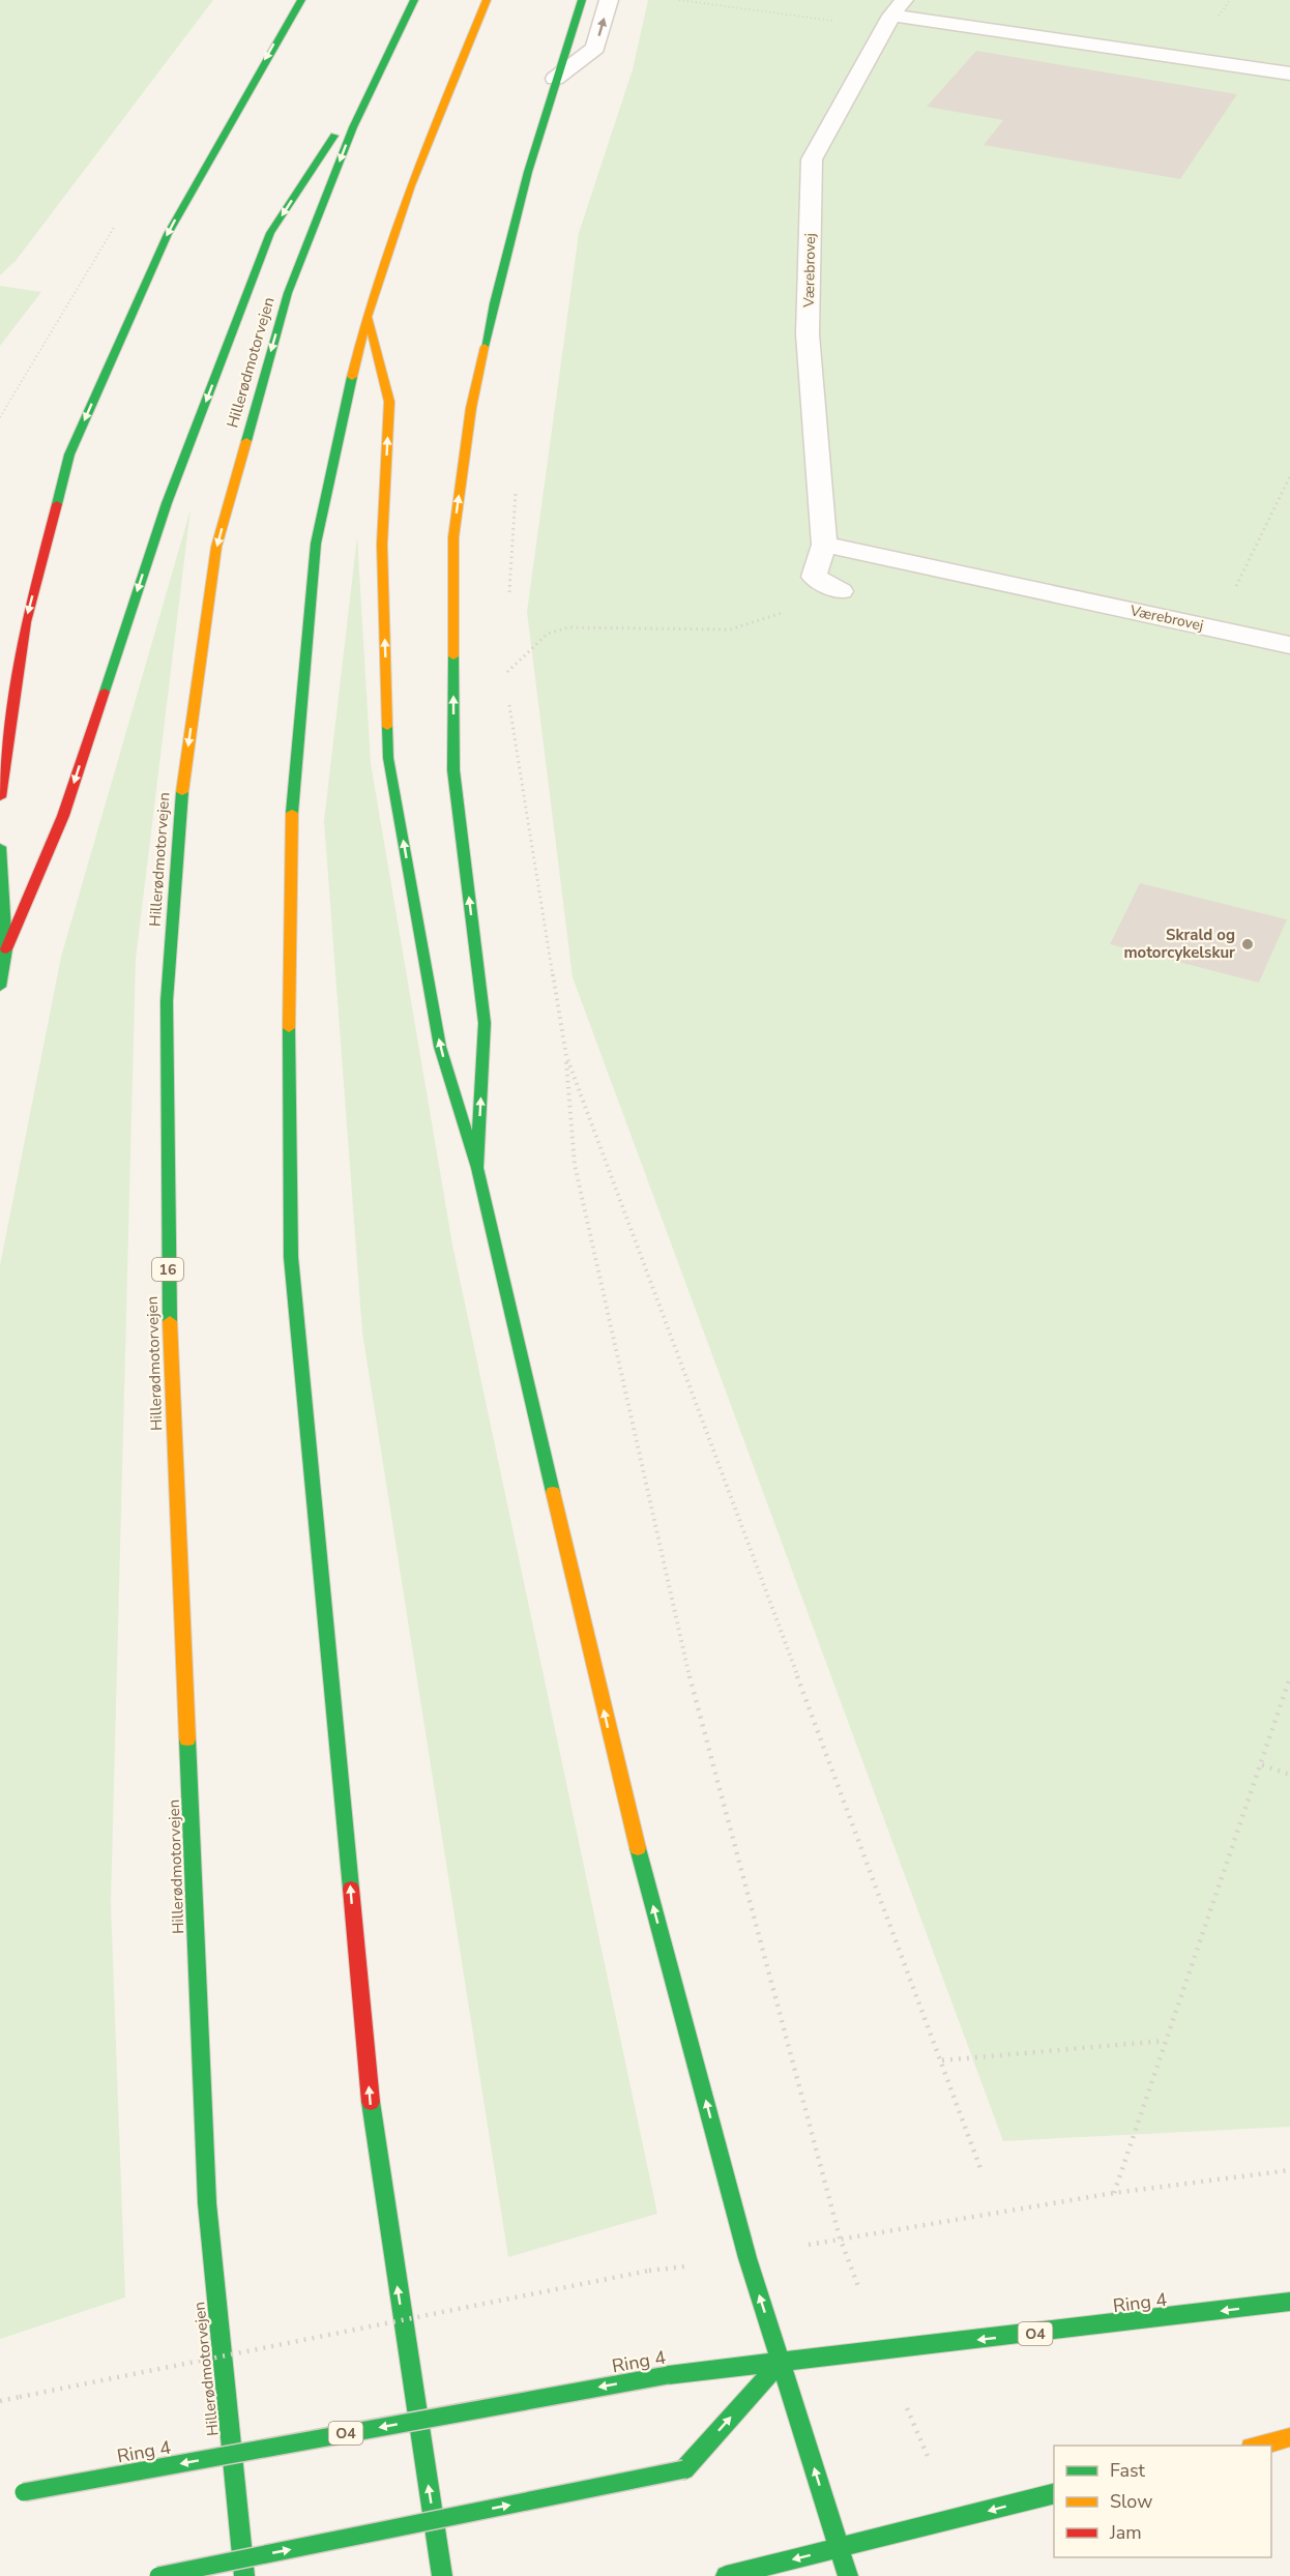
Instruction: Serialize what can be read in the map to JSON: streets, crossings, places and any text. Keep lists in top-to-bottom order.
{
  "streets": {
    "main road": [
      "Hillerødmotorvejen",
      "16",
      "Ring 4",
      "O4"
    ],
    "street": ["Værebrovej"]
  },
  "places": ["Skrald og motorcykelskur"],
  "legend": ["Fast", "Slow", "Jam"]
}
